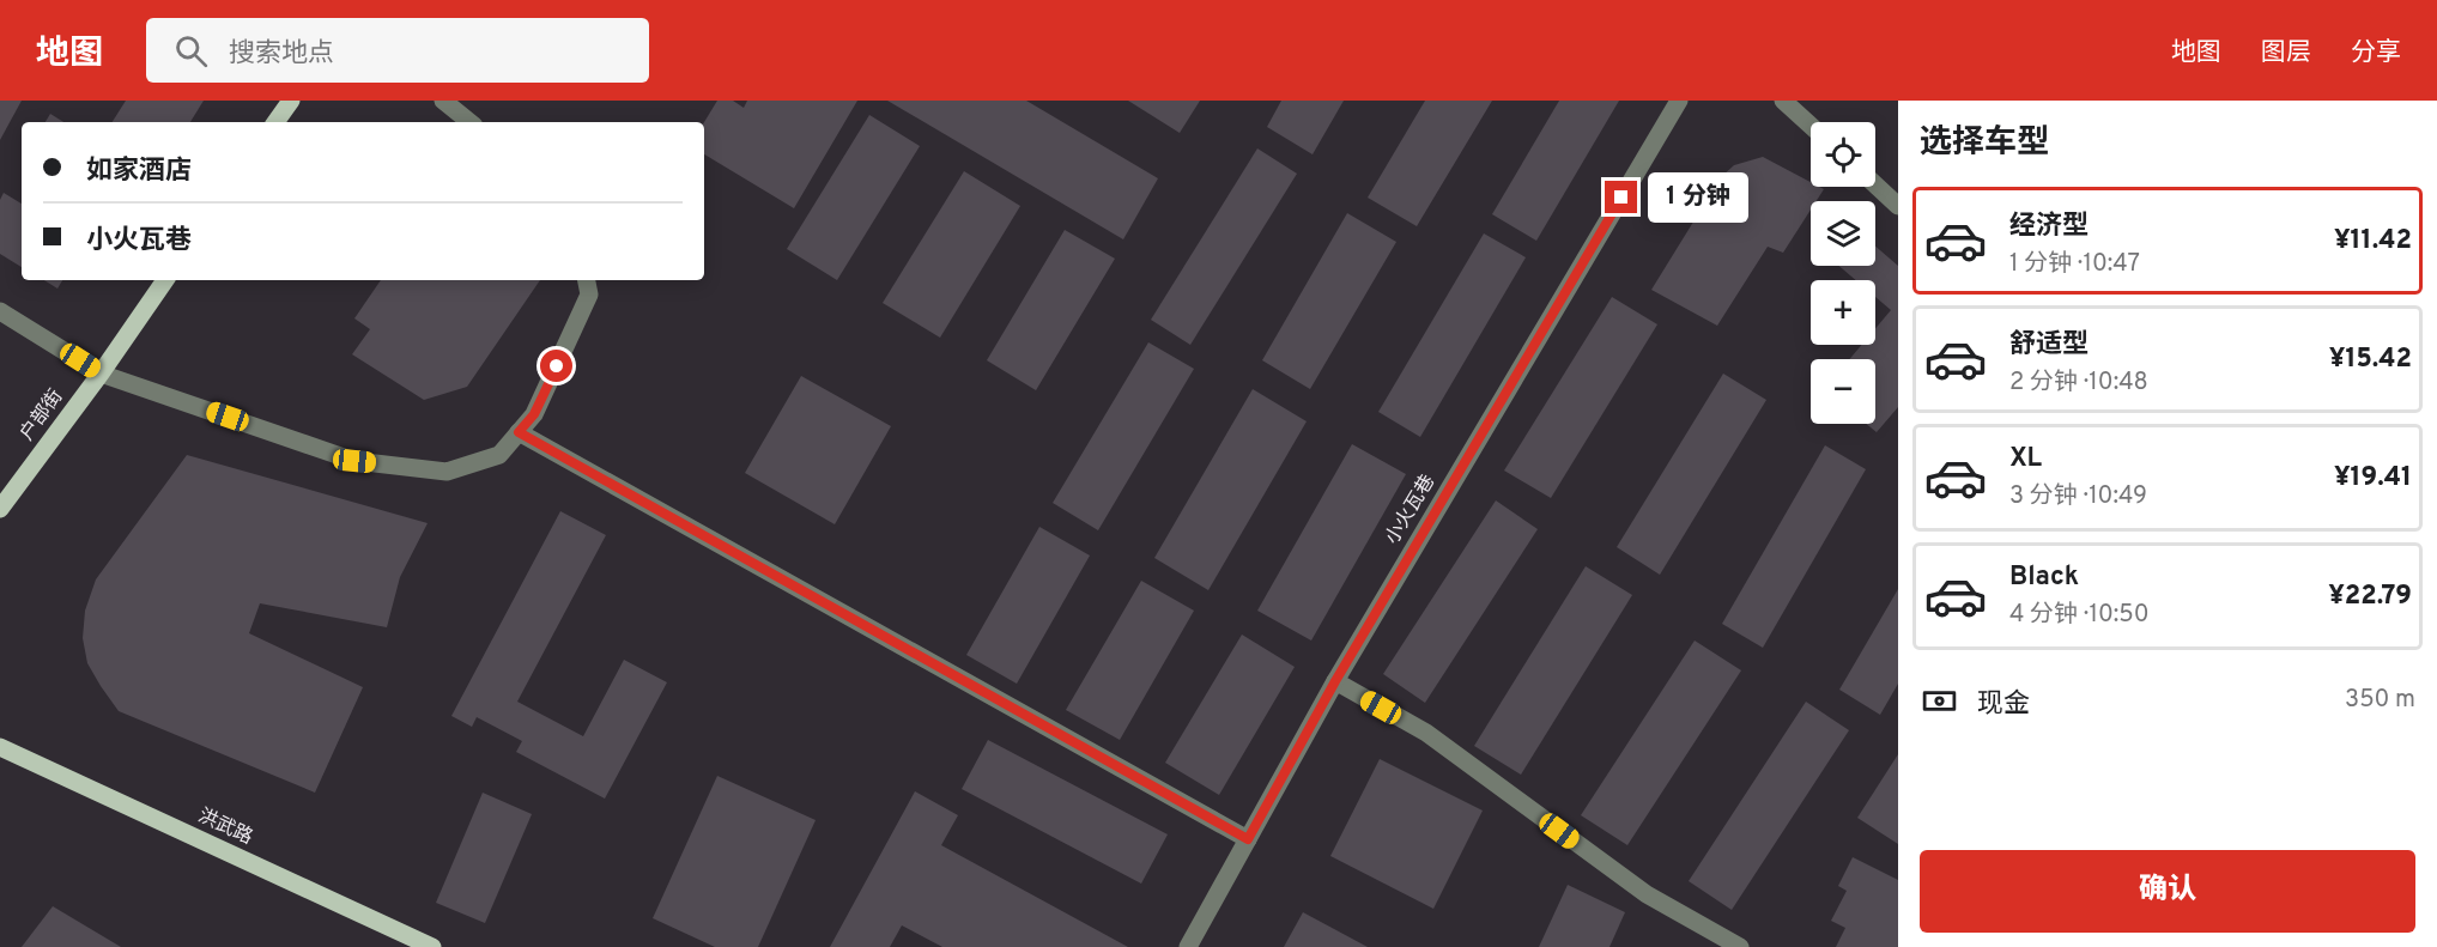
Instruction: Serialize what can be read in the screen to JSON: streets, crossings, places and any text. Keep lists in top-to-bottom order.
{
  "streets": {
    "main road": ["户部街", "洪武路"],
    "street": ["小火瓦巷"]
  },
  "page": {
    "header": "地图",
    "search": "搜索地点",
    "nav": ["地图", "图层", "分享"],
    "heading": "选择车型",
    "map_buttons": ["+", "−"],
    "banner": ["如家酒店", "小火瓦巷"],
    "bubble": "1 分钟",
    "list": [
      {
        "name": "经济型",
        "note": "1 分钟 · 10:47",
        "value": "¥11.42"
      },
      {
        "name": "舒适型",
        "note": "2 分钟 · 10:48",
        "value": "¥15.42"
      },
      {
        "name": "XL",
        "note": "3 分钟 · 10:49",
        "value": "¥19.41"
      },
      {
        "name": "Black",
        "note": "4 分钟 · 10:50",
        "value": "¥22.79"
      }
    ],
    "pay": ["现金", "350 m"],
    "buttons": "确认"
  }
}
